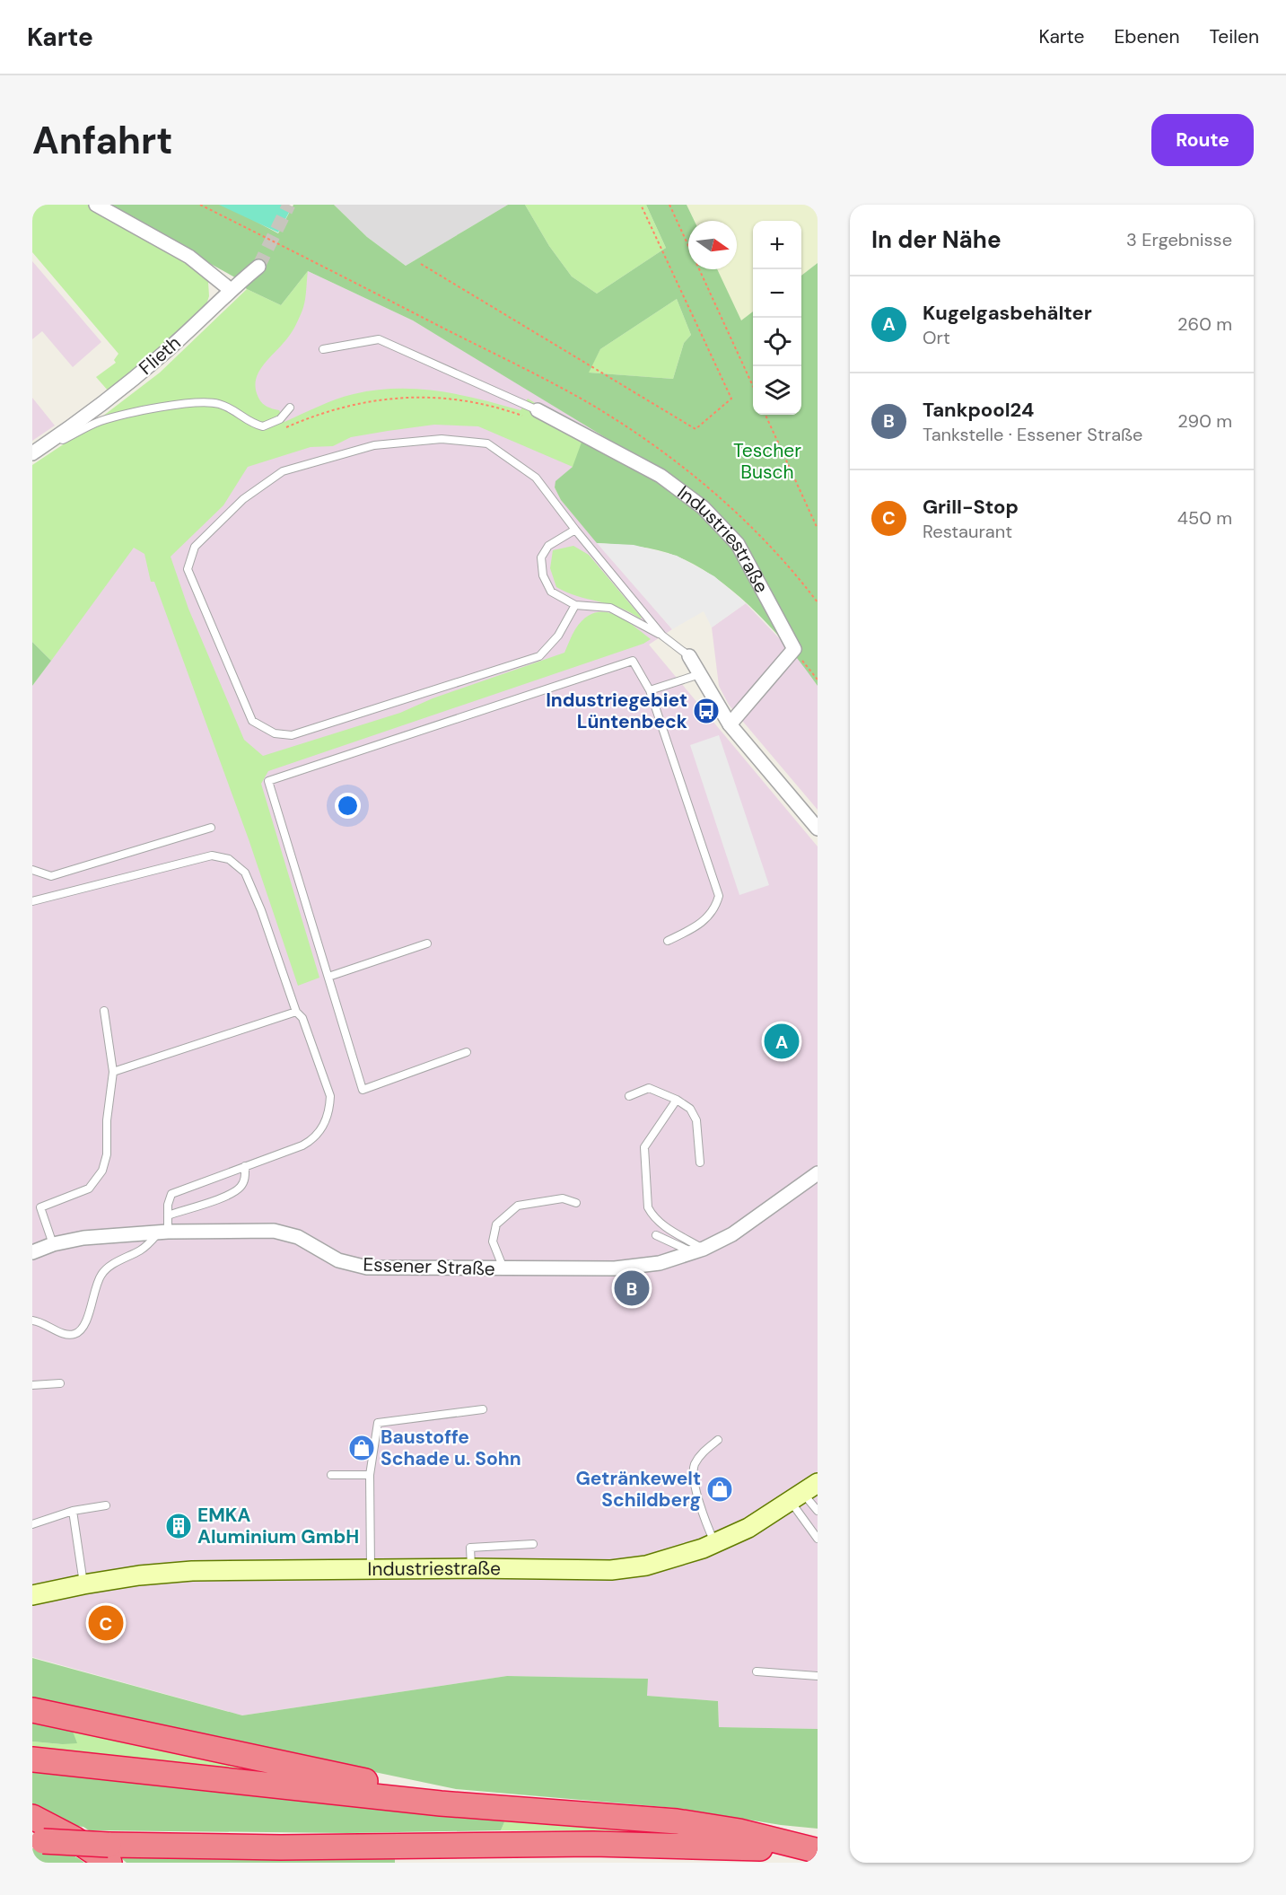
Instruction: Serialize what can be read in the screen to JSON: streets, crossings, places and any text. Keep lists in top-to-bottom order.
{
  "streets": {
    "street": ["Flieth", "Industriestraße", "Essener Straße"]
  },
  "parks": ["Tescher Busch"],
  "places": {
    "bus stop": ["Industriegebiet Lüntenbeck"],
    "shop": ["Baustoffe Schade u. Sohn", "Getränkewelt Schildberg"],
    "building": ["EMKA Aluminium GmbH"]
  },
  "north": "right",
  "page": {
    "header": "Karte",
    "nav": ["Karte", "Ebenen", "Teilen"],
    "buttons": "Route",
    "title": "Anfahrt",
    "heading": ["In der Nähe", "3 Ergebnisse"],
    "map_buttons": ["+", "−"],
    "list": [
      {
        "mark": "A",
        "name": "Kugelgasbehälter",
        "note": "Ort",
        "value": "260 m"
      },
      {
        "mark": "B",
        "name": "Tankpool24",
        "note": "Tankstelle · Essener Straße",
        "value": "290 m"
      },
      {
        "mark": "C",
        "name": "Grill-Stop",
        "note": "Restaurant",
        "value": "450 m"
      }
    ],
    "pins": ["A", "B", "C"]
  }
}
